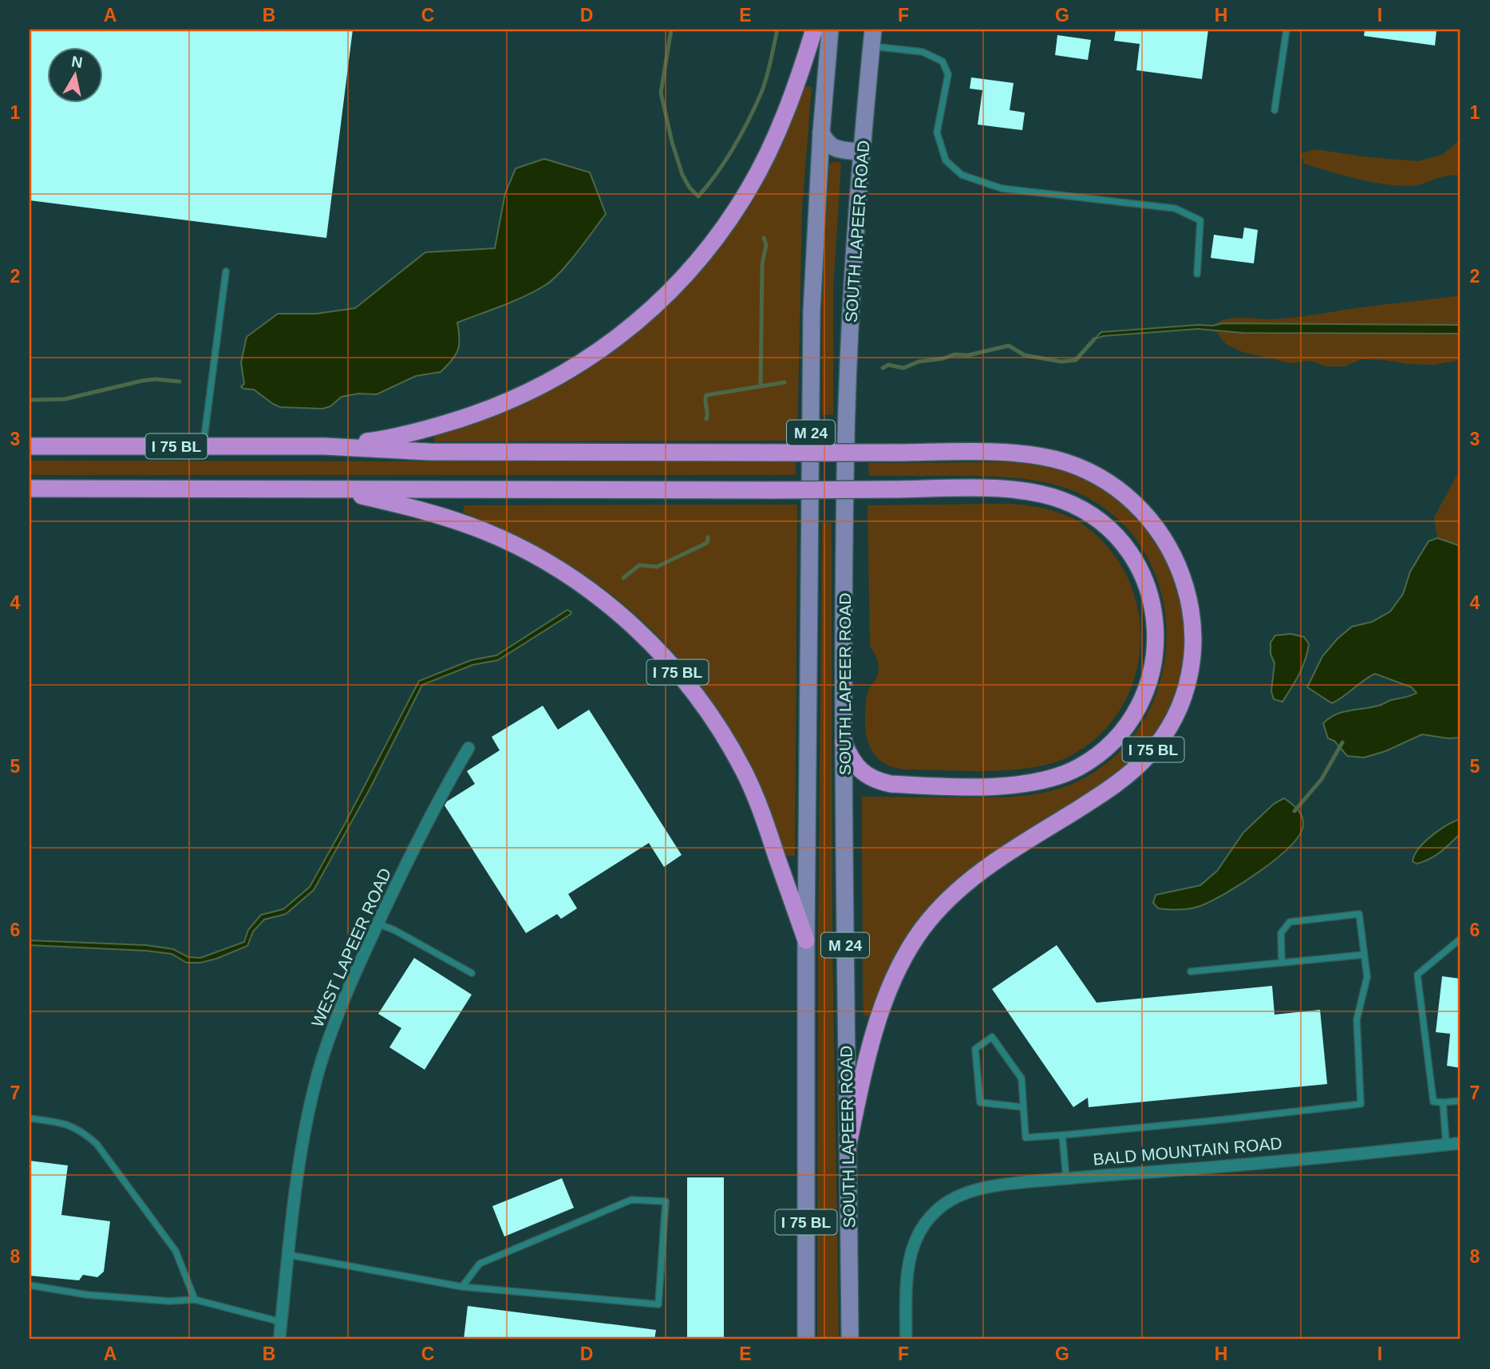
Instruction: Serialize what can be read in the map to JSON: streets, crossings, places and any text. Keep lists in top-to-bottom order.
{
  "streets": {
    "highway": ["I 75 BL"],
    "main road": ["SOUTH LAPEER ROAD", "M 24"],
    "street": ["WEST LAPEER ROAD", "BALD MOUNTAIN ROAD"]
  },
  "crossings": [
    ["SOUTH LAPEER ROAD", "I 75 BL"]
  ],
  "north": "top",
  "grid": {
    "columns": [
      "A",
      "B",
      "C",
      "D",
      "E",
      "F",
      "G",
      "H",
      "I"
    ],
    "rows": [
      "1",
      "2",
      "3",
      "4",
      "5",
      "6",
      "7",
      "8"
    ]
  }
}
